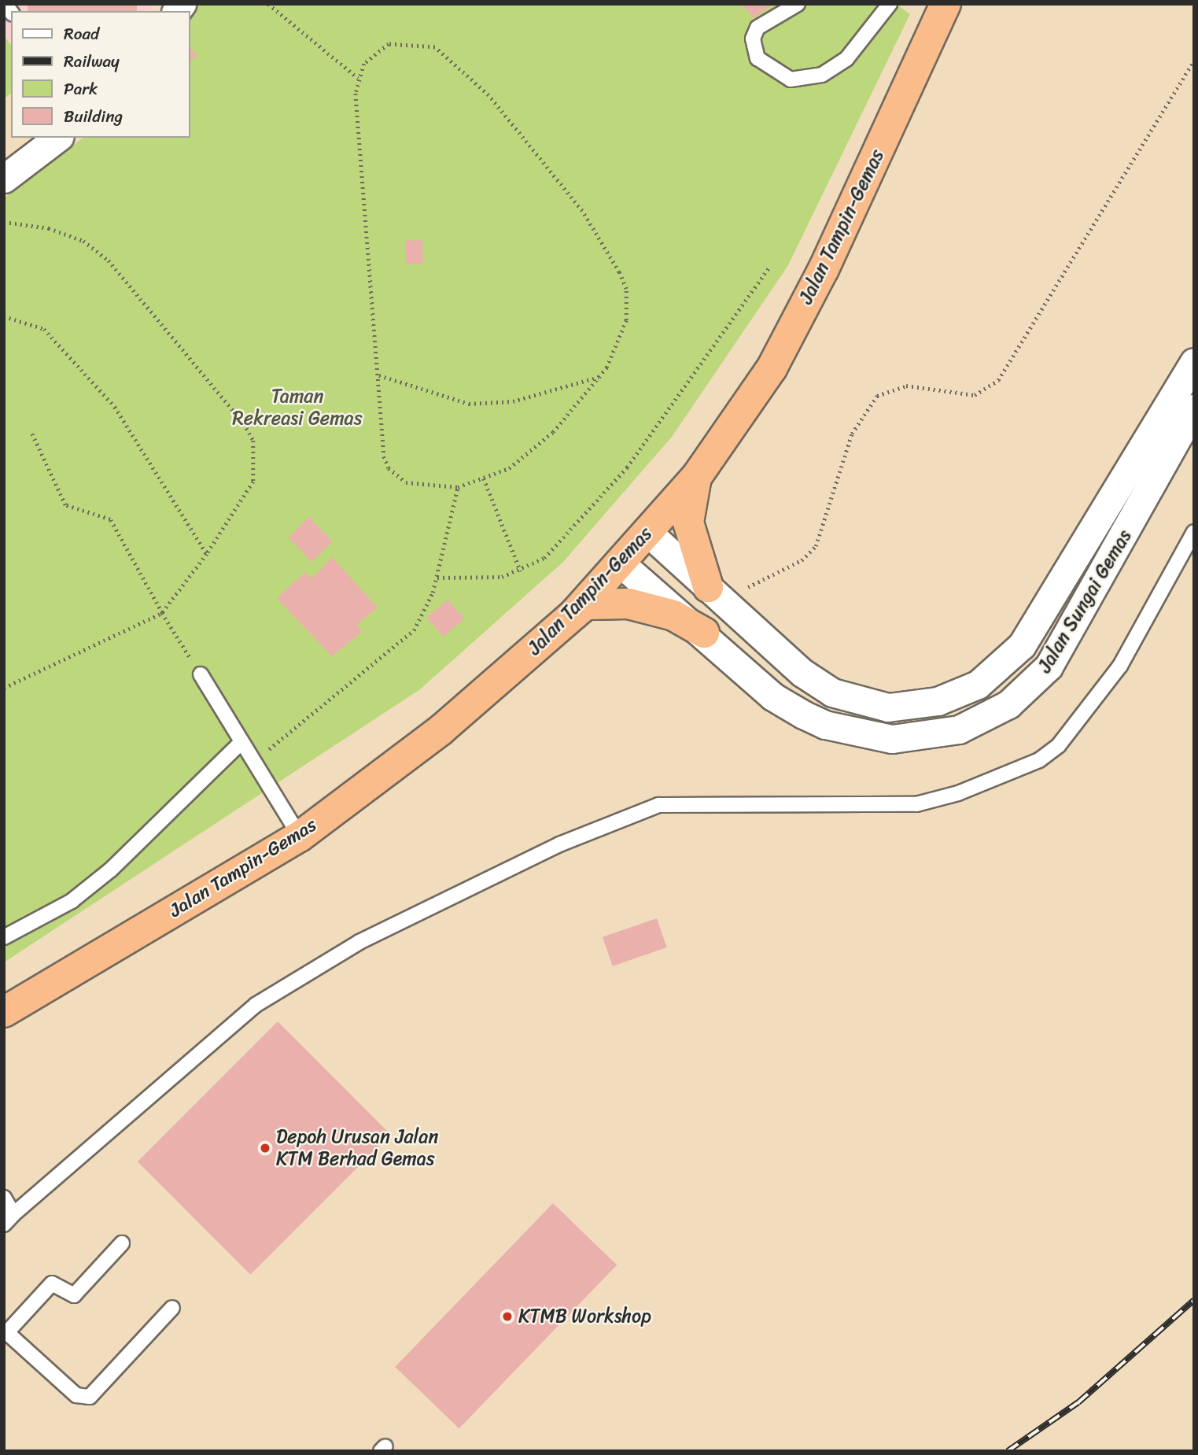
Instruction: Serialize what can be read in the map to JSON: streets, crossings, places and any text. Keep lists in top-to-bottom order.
{
  "streets": {
    "highway": ["Jalan Tampin-Gemas"],
    "street": ["Jalan Sungai Gemas"]
  },
  "crossings": [
    ["Jalan Tampin-Gemas", "Jalan Sungai Gemas"]
  ],
  "parks": ["Taman Rekreasi Gemas"],
  "places": ["Depoh Urusan Jalan KTM Berhad Gemas", "KTMB Workshop"],
  "legend": [
    "Road",
    "Railway",
    "Park",
    "Building"
  ]
}
